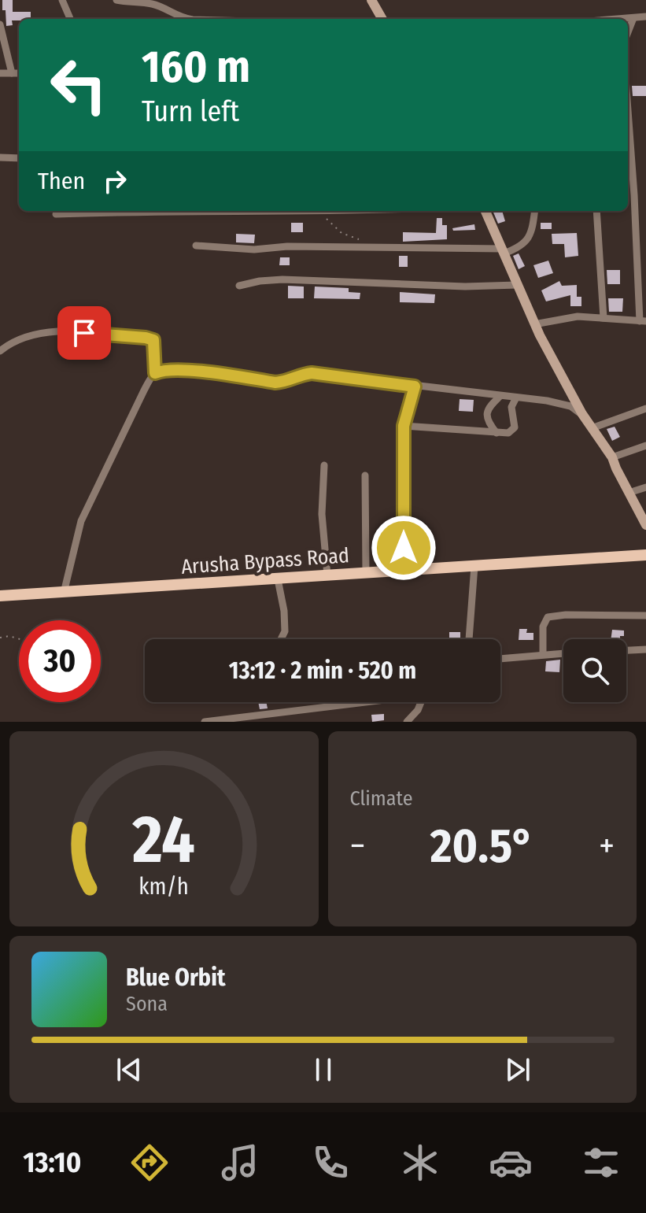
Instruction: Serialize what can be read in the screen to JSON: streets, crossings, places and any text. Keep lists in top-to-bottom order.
{
  "streets": {
    "main road": ["Arusha Bypass Road"]
  },
  "page": {
    "turn": ["160 m", "Turn left"],
    "then": "Then",
    "limit": "30",
    "trip": "13:12 · 2 min · 520 m",
    "tile": "Climate",
    "heat": ["−", "20.5°", "+"],
    "song": ["Blue Orbit", "Sona"],
    "tabs": "13:10",
    "gauge": ["24", "km/h"]
  }
}
